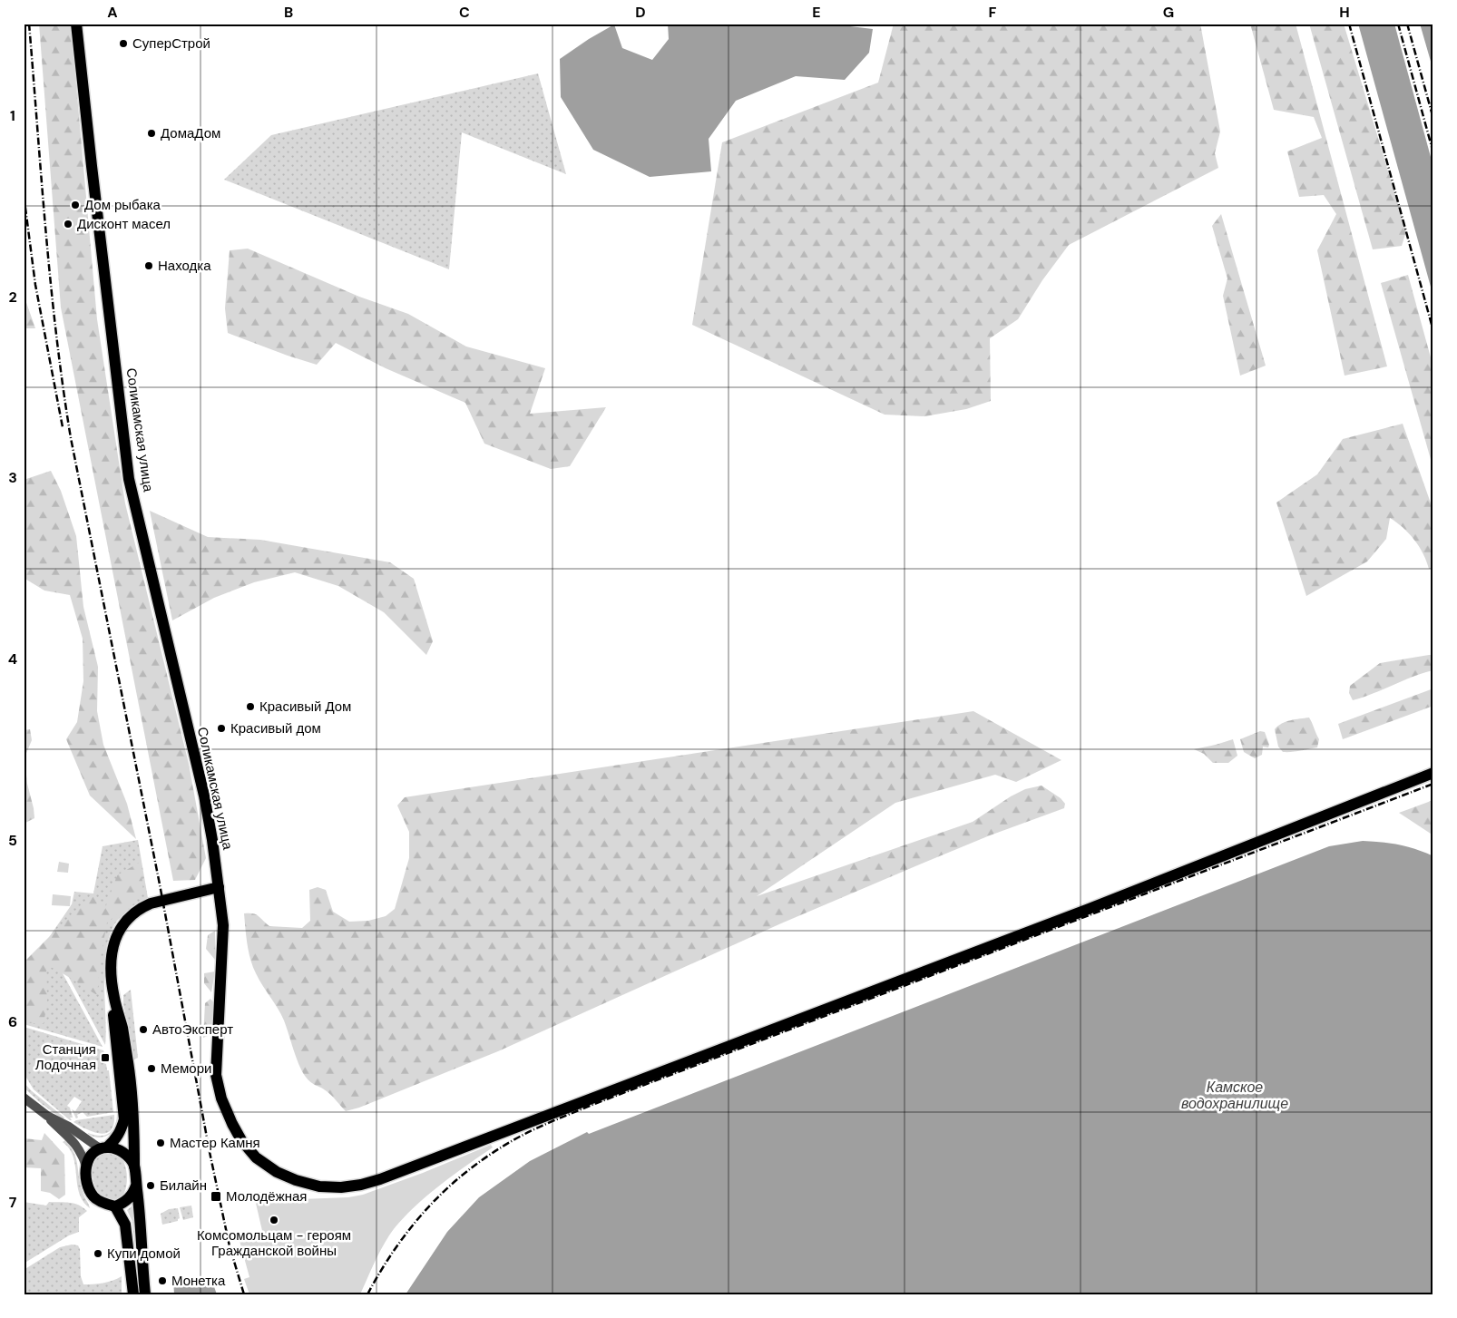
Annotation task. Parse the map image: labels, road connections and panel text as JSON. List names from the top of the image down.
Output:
{
  "streets": {
    "main road": ["Соликамская улица"]
  },
  "water": ["Камское водохранилище"],
  "places": {
    "other": [
      "СуперСтрой",
      "ДомаДом",
      "Дом рыбака",
      "Дисконт масел",
      "Находка",
      "Красивый Дом",
      "Красивый дом",
      "АвтоЭксперт",
      "Мемори",
      "Мастер Камня",
      "Билайн",
      "Комсомольцам - героям Гражданской войны",
      "Купи домой",
      "Монетка"
    ],
    "transit": ["Станция Лодочная", "Молодёжная"]
  },
  "grid": {
    "columns": [
      "A",
      "B",
      "C",
      "D",
      "E",
      "F",
      "G",
      "H"
    ],
    "rows": [
      "1",
      "2",
      "3",
      "4",
      "5",
      "6",
      "7"
    ]
  }
}
